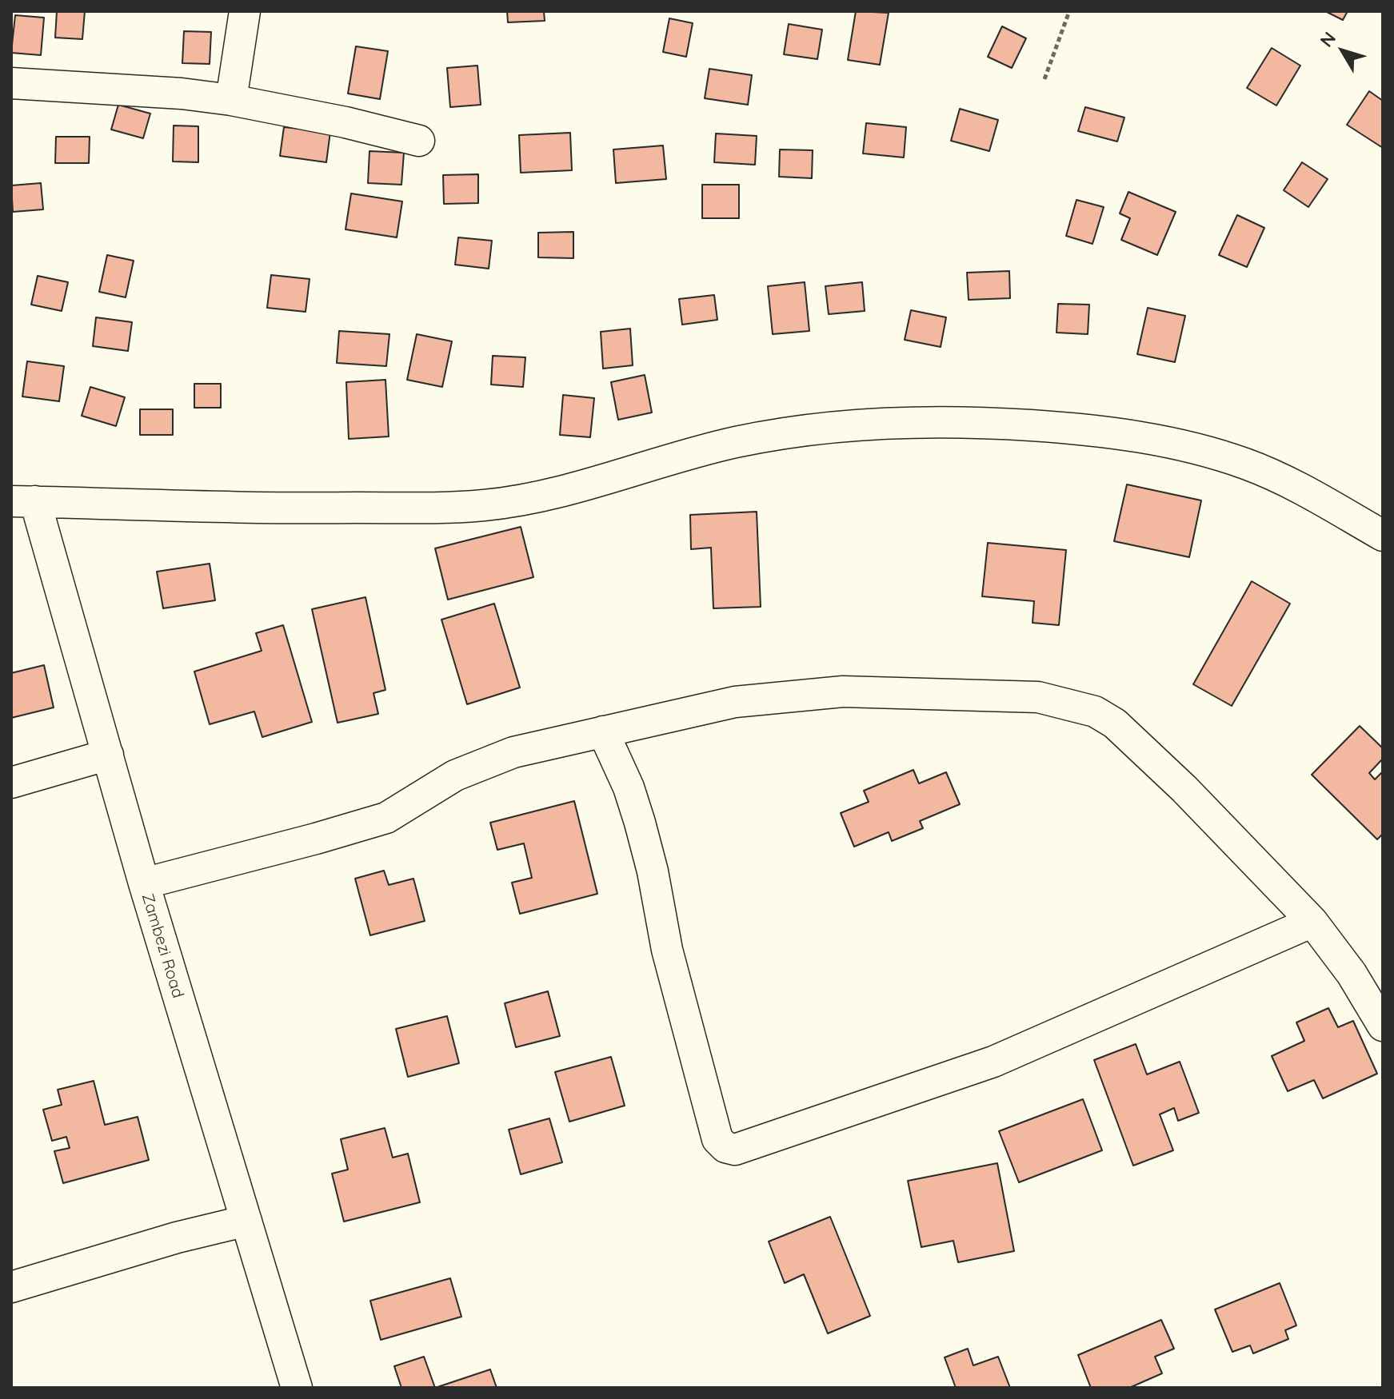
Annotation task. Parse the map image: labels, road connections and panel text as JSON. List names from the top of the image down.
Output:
{
  "streets": {
    "street": ["Zambezi Road"]
  },
  "north": "top left"
}
